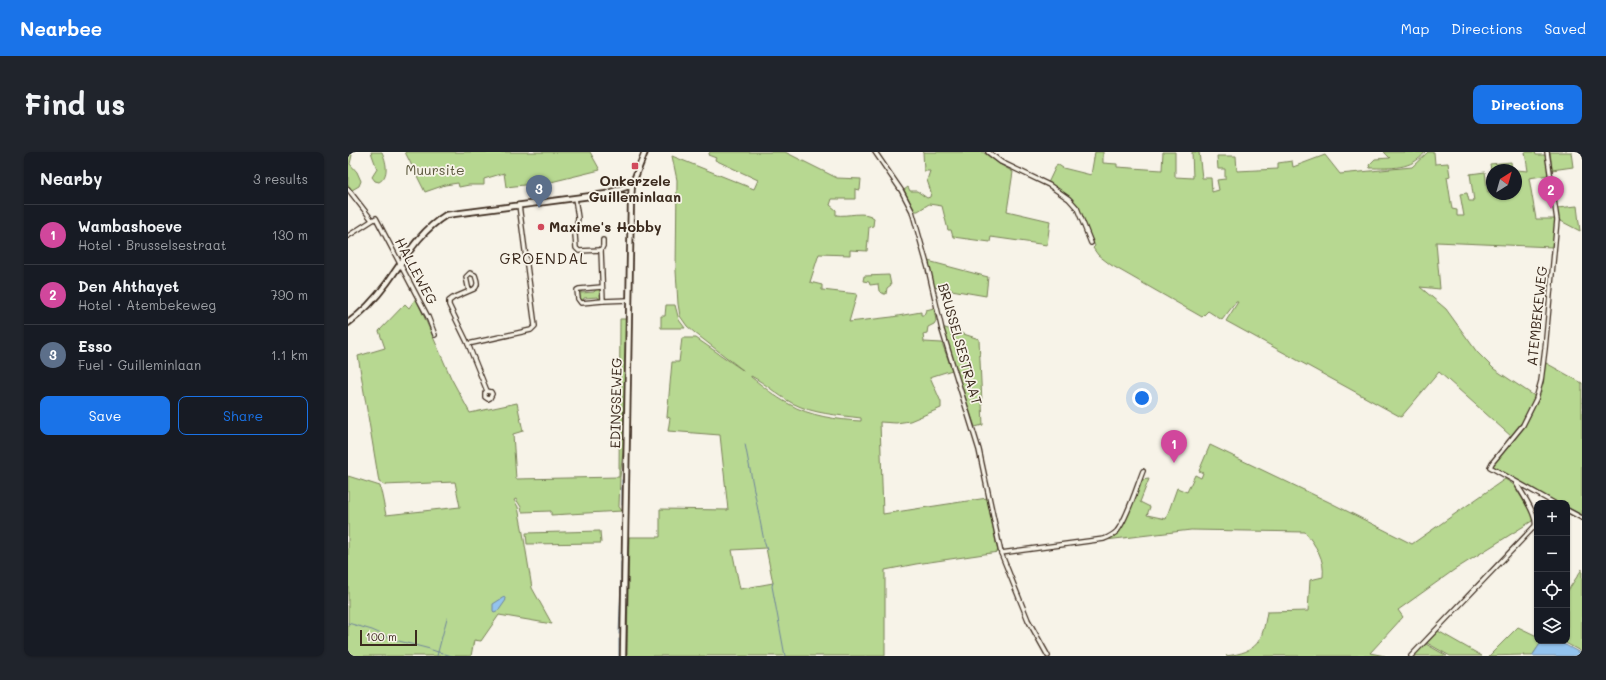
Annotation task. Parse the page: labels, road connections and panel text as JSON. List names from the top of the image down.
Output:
{
  "streets": {
    "main road": ["EDINGSEWEG"],
    "street": ["HALLEWEG", "ATEMBEKEWEG", "BRUSSELSESTRAAT"]
  },
  "districts": ["GROENDAL"],
  "parks": ["Muursite"],
  "places": {
    "transit": ["Onkerzele Guilleminlaan"],
    "other": ["Maxime's Hobby"]
  },
  "scale_bar": "100 m",
  "north": "top right",
  "page": {
    "header": "Nearbee",
    "nav": ["Map", "Directions", "Saved"],
    "buttons": [
      "Directions",
      ["Save", "Share"]
    ],
    "title": "Find us",
    "heading": ["Nearby", "3 results"],
    "pins": ["3", "2", "1"],
    "list": [
      {
        "mark": "1",
        "name": "Wambashoeve",
        "note": "Hotel · Brusselsestraat",
        "value": "130 m"
      },
      {
        "mark": "2",
        "name": "Den Ahthayet",
        "note": "Hotel · Atembekeweg",
        "value": "790 m"
      },
      {
        "mark": "3",
        "name": "Esso",
        "note": "Fuel · Guilleminlaan",
        "value": "1.1 km"
      }
    ],
    "map_buttons": ["+", "−"],
    "scale": "100 m"
  }
}
